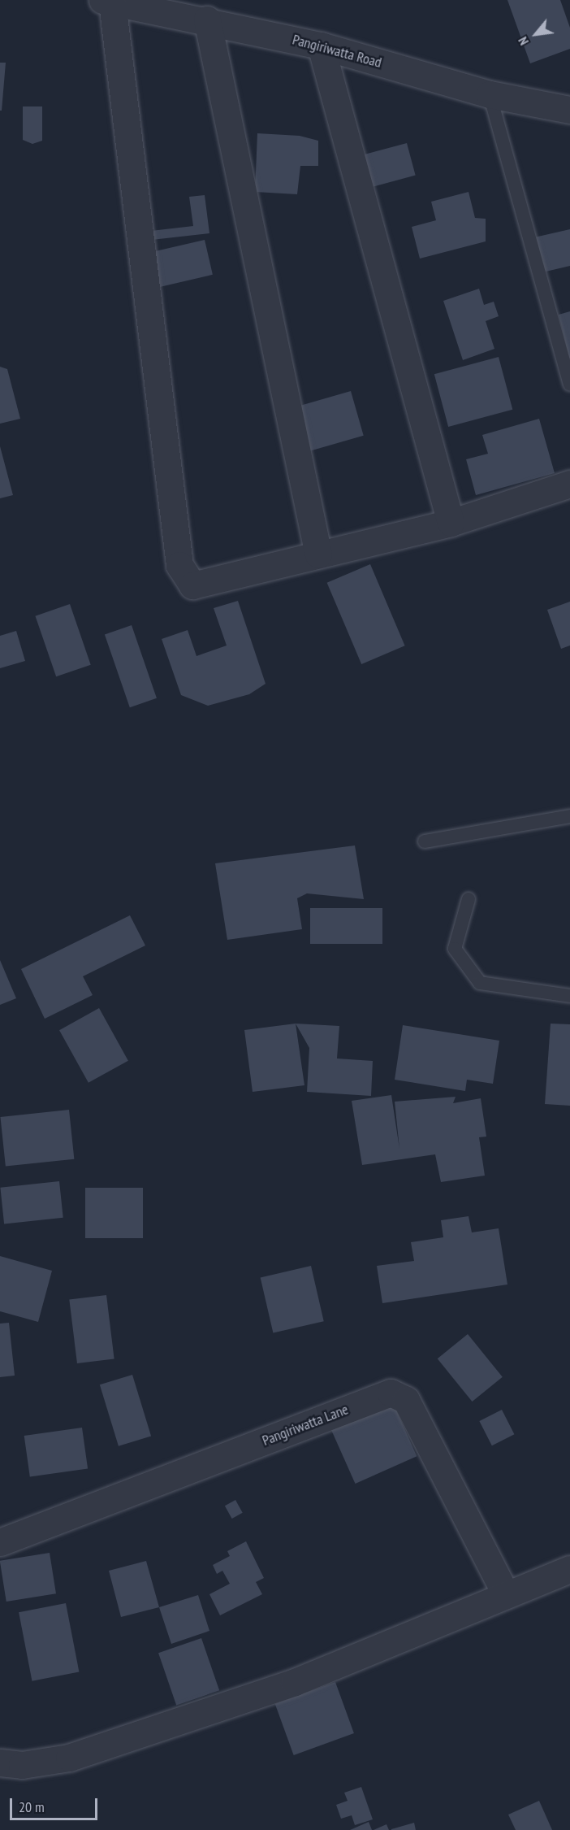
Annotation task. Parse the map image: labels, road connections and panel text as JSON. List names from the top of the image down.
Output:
{
  "streets": {
    "street": ["Pangiriwatta Road", "Pangiriwatta Lane"]
  },
  "scale_bar": "20 m",
  "north": "bottom left"
}
